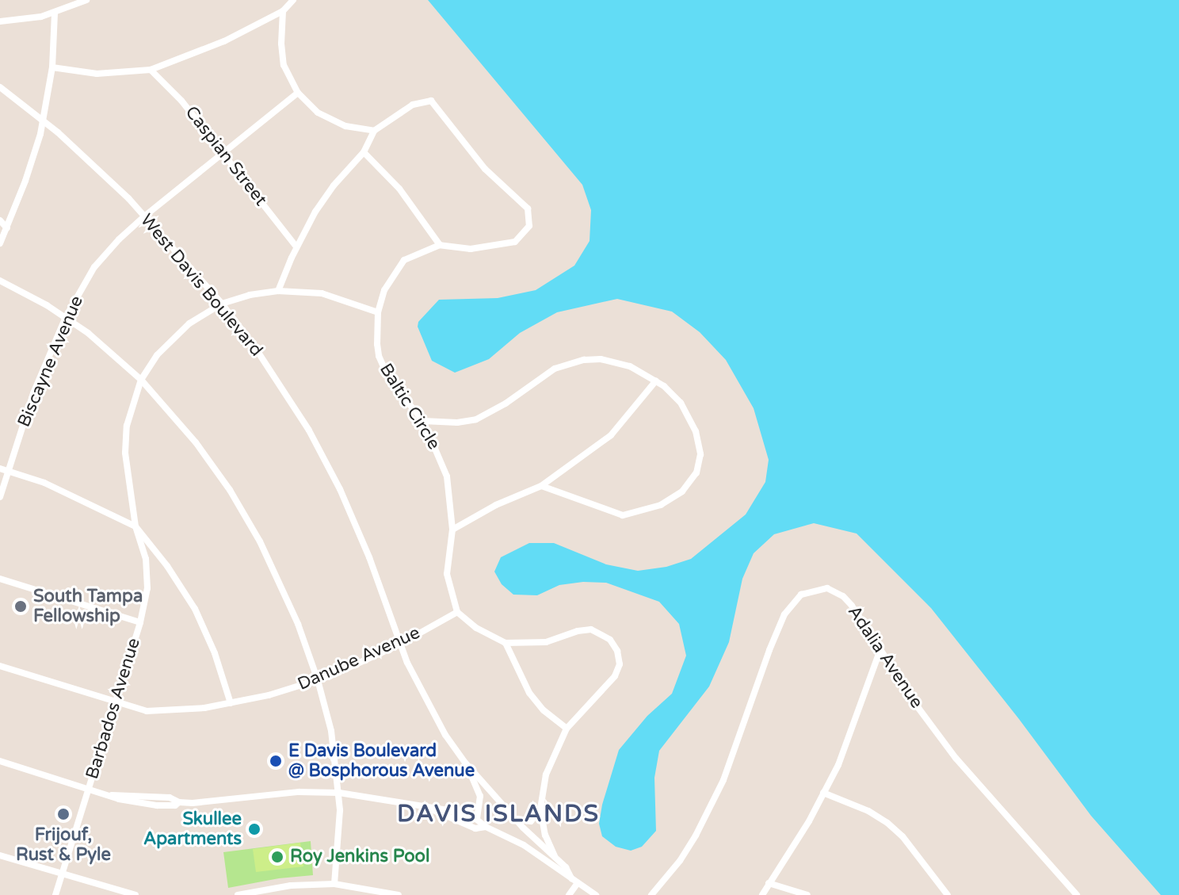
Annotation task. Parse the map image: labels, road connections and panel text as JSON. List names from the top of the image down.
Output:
{
  "streets": {
    "street": [
      "Caspian Street",
      "West Davis Boulevard",
      "Biscayne Avenue",
      "Baltic Circle",
      "Adalia Avenue",
      "Danube Avenue",
      "Barbados Avenue"
    ]
  },
  "crossings": [
    ["Caspian Street", "Biscayne Avenue"],
    ["West Davis Boulevard", "Biscayne Avenue"],
    ["West Davis Boulevard", "Danube Avenue"],
    ["West Davis Boulevard", "Barbados Avenue"],
    ["Baltic Circle", "Danube Avenue"],
    ["Baltic Circle", "Barbados Avenue"],
    ["Danube Avenue", "Barbados Avenue"]
  ],
  "districts": ["DAVIS ISLANDS"],
  "places": [
    "South Tampa Fellowship",
    "E Davis Boulevard @ Bosphorous Avenue",
    "Frijouf, Rust & Pyle",
    "Skullee Apartments",
    "Roy Jenkins Pool"
  ]
}
